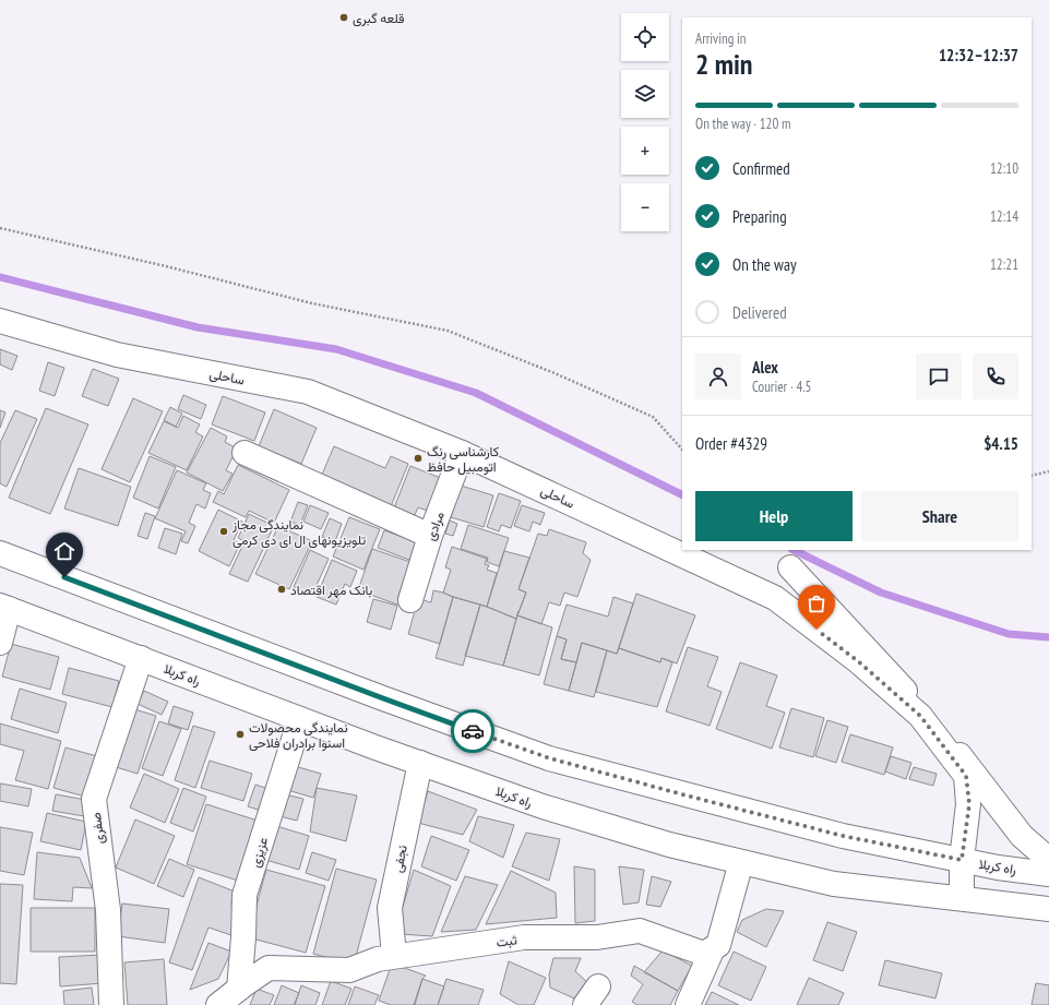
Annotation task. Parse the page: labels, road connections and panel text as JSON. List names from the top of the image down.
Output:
{
  "streets": {
    "street": [
      "ساحلی",
      "مرادی",
      "راه کربلا",
      "صفری",
      "عزیزی",
      "نجفی",
      "ثبت"
    ]
  },
  "crossings": [
    ["ساحلی", "مرادی"],
    ["ساحلی", "راه کربلا"],
    ["راه کربلا", "صفری"],
    ["راه کربلا", "عزیزی"],
    ["راه کربلا", "نجفی"],
    ["عزیزی", "ثبت"],
    ["نجفی", "ثبت"]
  ],
  "places": [
    "قلعه گبری",
    "کارشناسی رنگ اتومبیل حافظ",
    "نمایندگی مجاز تلویزیونهای ال ای دی کرمی",
    "بانک مهر اقتصاد",
    "نمایندگی محصولات اسنوا برادران فلاحی"
  ],
  "page": {
    "map_buttons": ["+", "−"],
    "heading": ["2 min", "Arriving in", "12:32–12:37"],
    "panel": [
      "Alex",
      "Courier · 4.5",
      "Order #4329",
      "$4.15"
    ],
    "bar": "On the way · 120 m",
    "list": [
      ["Confirmed", "12:10"],
      ["Preparing", "12:14"],
      ["On the way", "12:21"],
      "Delivered"
    ],
    "buttons": ["Help", "Share"]
  }
}
